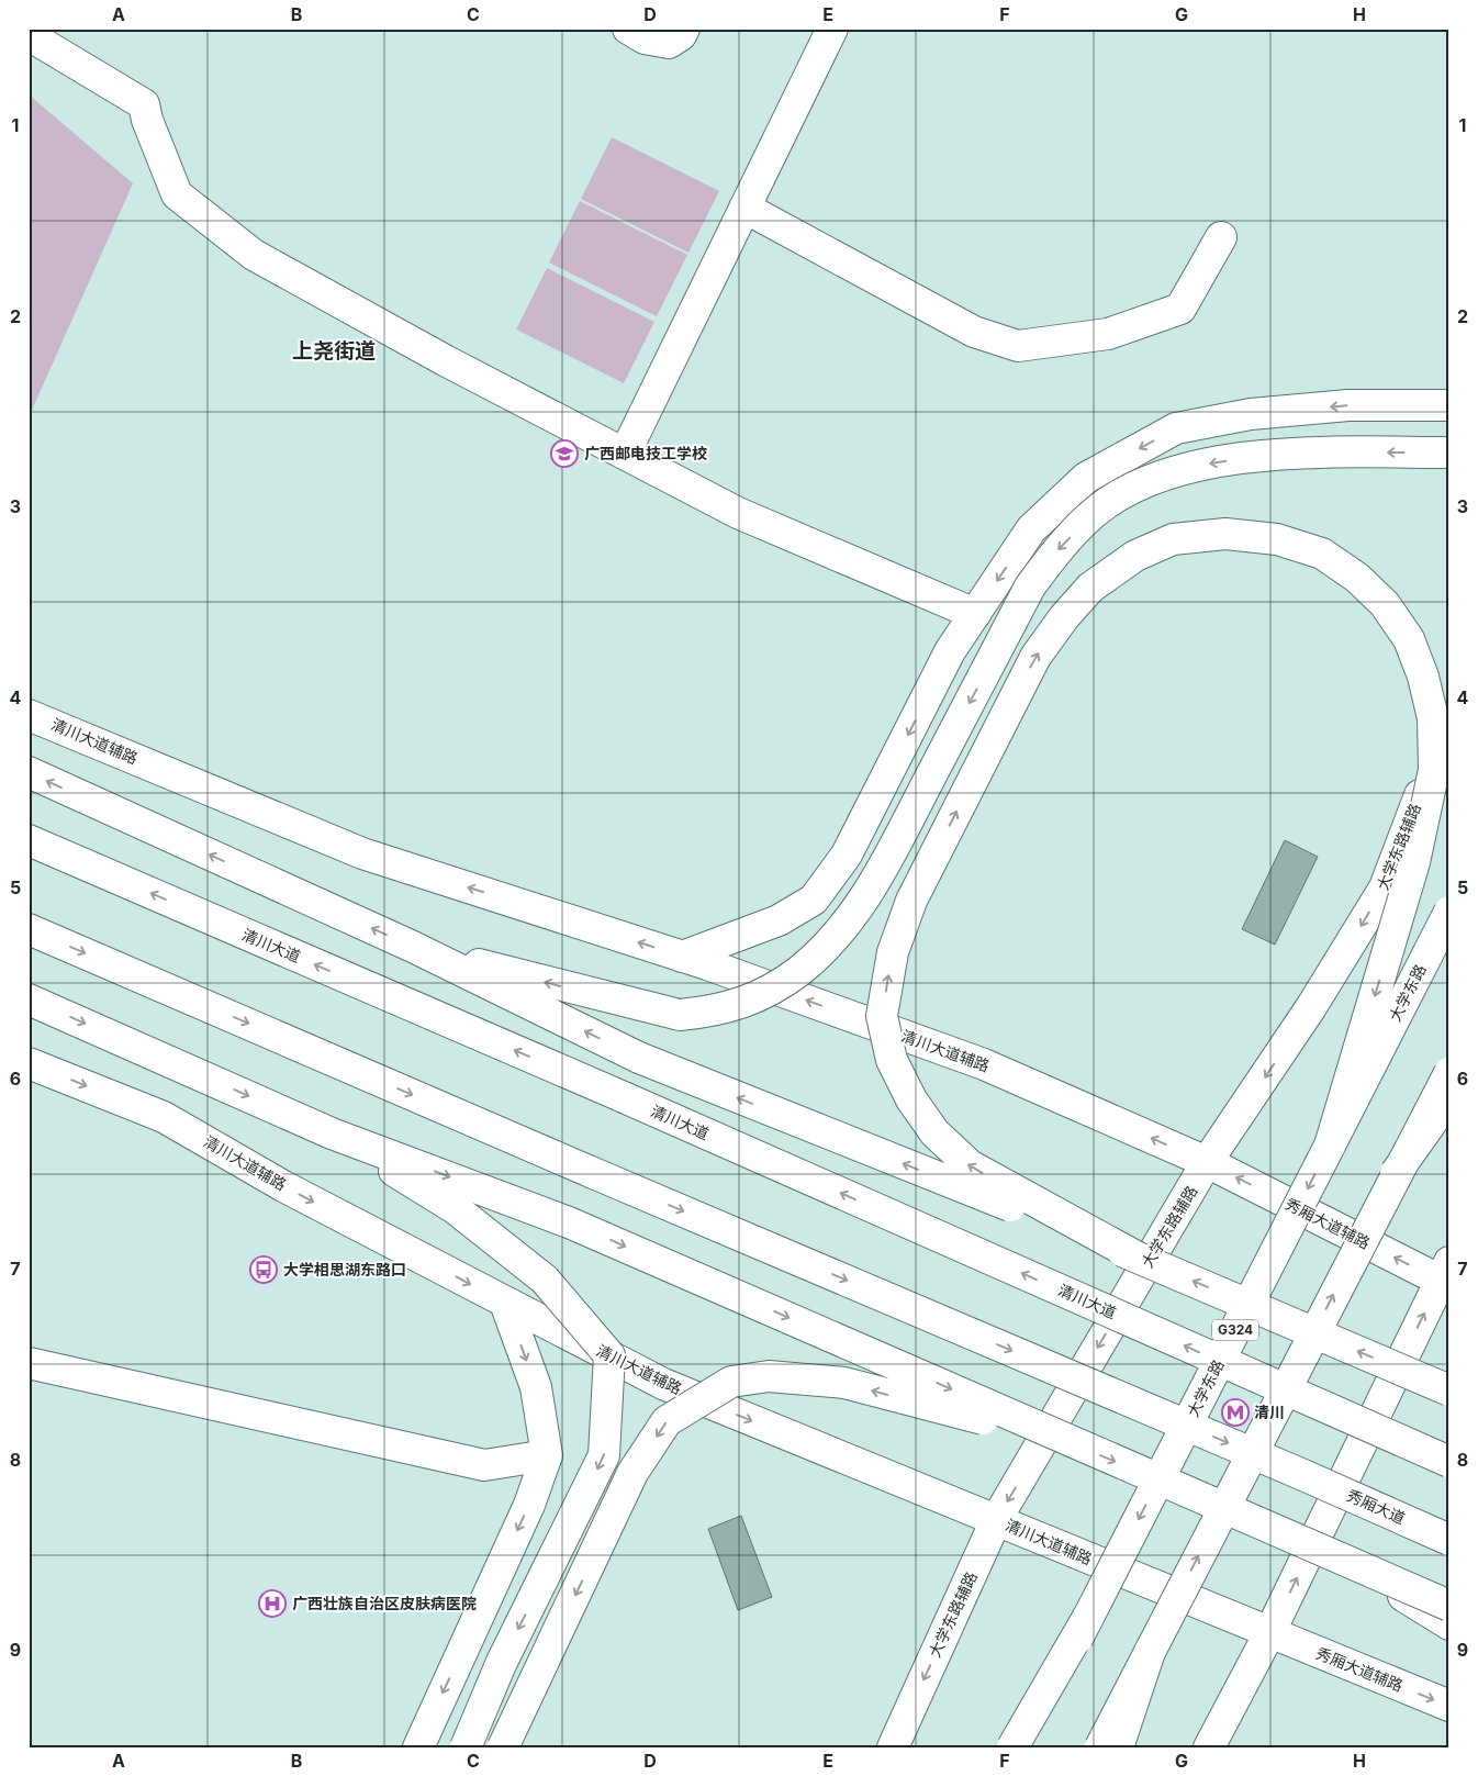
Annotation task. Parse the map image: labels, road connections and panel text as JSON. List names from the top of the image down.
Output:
{
  "streets": {
    "main road": [
      "清川大道辅路",
      "大学东路辅路",
      "清川大道",
      "大学东路",
      "秀厢大道辅路",
      "G324",
      "秀厢大道"
    ]
  },
  "crossings": [
    ["清川大道辅路", "大学东路辅路"],
    ["清川大道辅路", "秀厢大道辅路"],
    ["大学东路辅路", "秀厢大道辅路"]
  ],
  "districts": ["上尧街道"],
  "places": {
    "school or university": ["广西邮电技工学校"],
    "bus stop": ["大学相思湖东路口"],
    "metro station": ["清川"],
    "hospital": ["广西壮族自治区皮肤病医院"]
  },
  "grid": {
    "columns": [
      "A",
      "B",
      "C",
      "D",
      "E",
      "F",
      "G",
      "H"
    ],
    "rows": [
      "1",
      "2",
      "3",
      "4",
      "5",
      "6",
      "7",
      "8",
      "9"
    ]
  }
}
